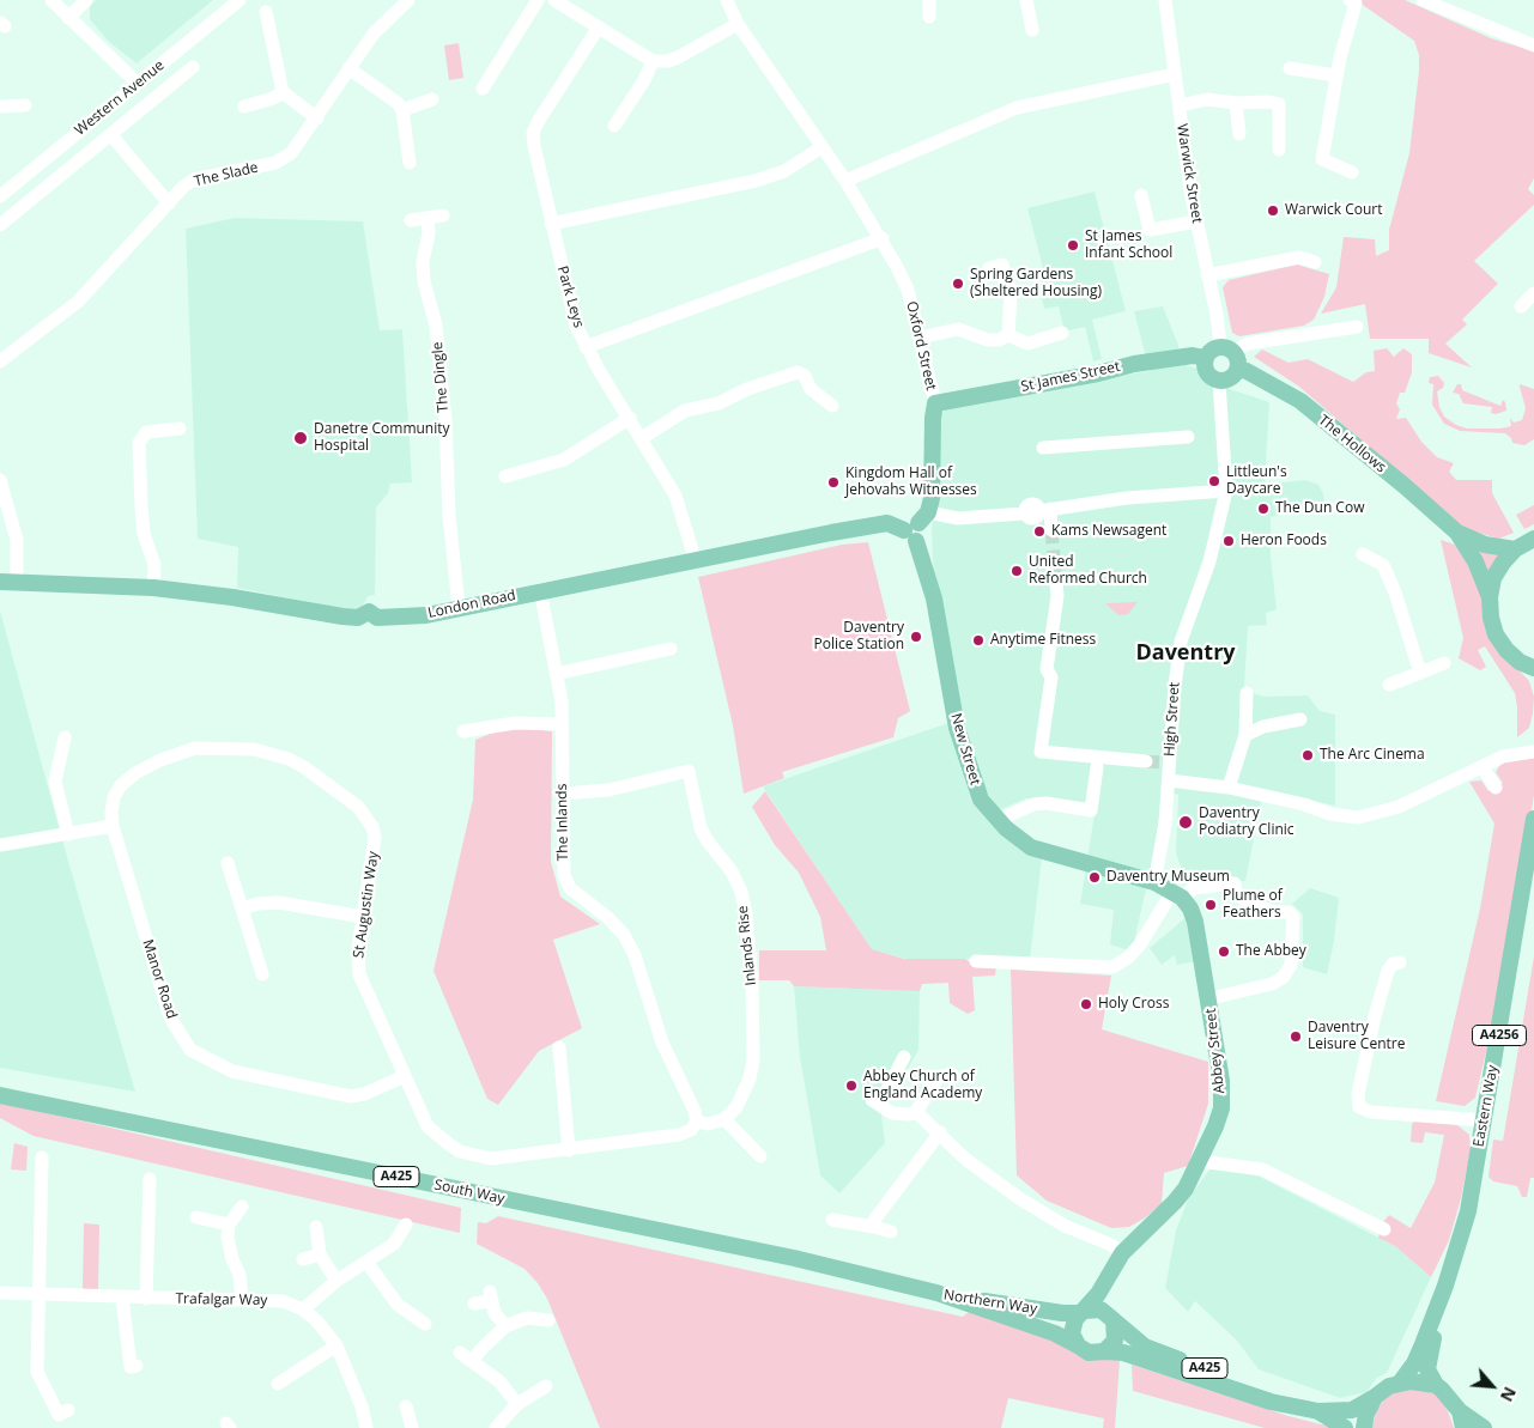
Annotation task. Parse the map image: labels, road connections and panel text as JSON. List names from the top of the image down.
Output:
{
  "streets": {
    "main road": [
      "Oxford Street",
      "St James Street",
      "The Hollows",
      "London Road",
      "New Street",
      "A4256",
      "Abbey Street",
      "Eastern Way",
      "A425",
      "South Way",
      "Northern Way"
    ],
    "street": [
      "Western Avenue",
      "Warwick Street",
      "The Slade",
      "Park Leys",
      "The Dingle",
      "High Street",
      "The Inlands",
      "St Augustin Way",
      "Inlands Rise",
      "Manor Road",
      "Trafalgar Way"
    ]
  },
  "crossings": [
    ["Warwick Street", "St James Street"],
    ["Warwick Street", "The Hollows"],
    ["Warwick Street", "High Street"],
    ["Park Leys", "London Road"],
    ["Oxford Street", "St James Street"],
    ["Oxford Street", "London Road"],
    ["Oxford Street", "New Street"],
    ["The Dingle", "London Road"],
    ["St James Street", "The Hollows"],
    ["St James Street", "High Street"],
    ["The Hollows", "High Street"],
    ["London Road", "New Street"],
    ["London Road", "The Inlands"],
    ["High Street", "New Street"],
    ["The Inlands", "St Augustin Way"],
    ["The Inlands", "Inlands Rise"],
    ["St Augustin Way", "Manor Road"],
    ["Abbey Street", "A425"],
    ["Abbey Street", "Northern Way"],
    ["Eastern Way", "A425"],
    ["A425", "Northern Way"],
    ["South Way", "Northern Way"]
  ],
  "districts": ["Daventry"],
  "places": [
    "Warwick Court",
    "St James Infant School",
    "Spring Gardens (Sheltered Housing)",
    "Danetre Community Hospital",
    "Littleun's Daycare",
    "Kingdom Hall of Jehovahs Witnesses",
    "The Dun Cow",
    "Kams Newsagent",
    "Heron Foods",
    "United Reformed Church",
    "Daventry Police Station",
    "Anytime Fitness",
    "The Arc Cinema",
    "Daventry Podiatry Clinic",
    "Daventry Museum",
    "Plume of Feathers",
    "The Abbey",
    "Holy Cross",
    "Daventry Leisure Centre",
    "Abbey Church of England Academy"
  ],
  "north": "bottom right"
}
